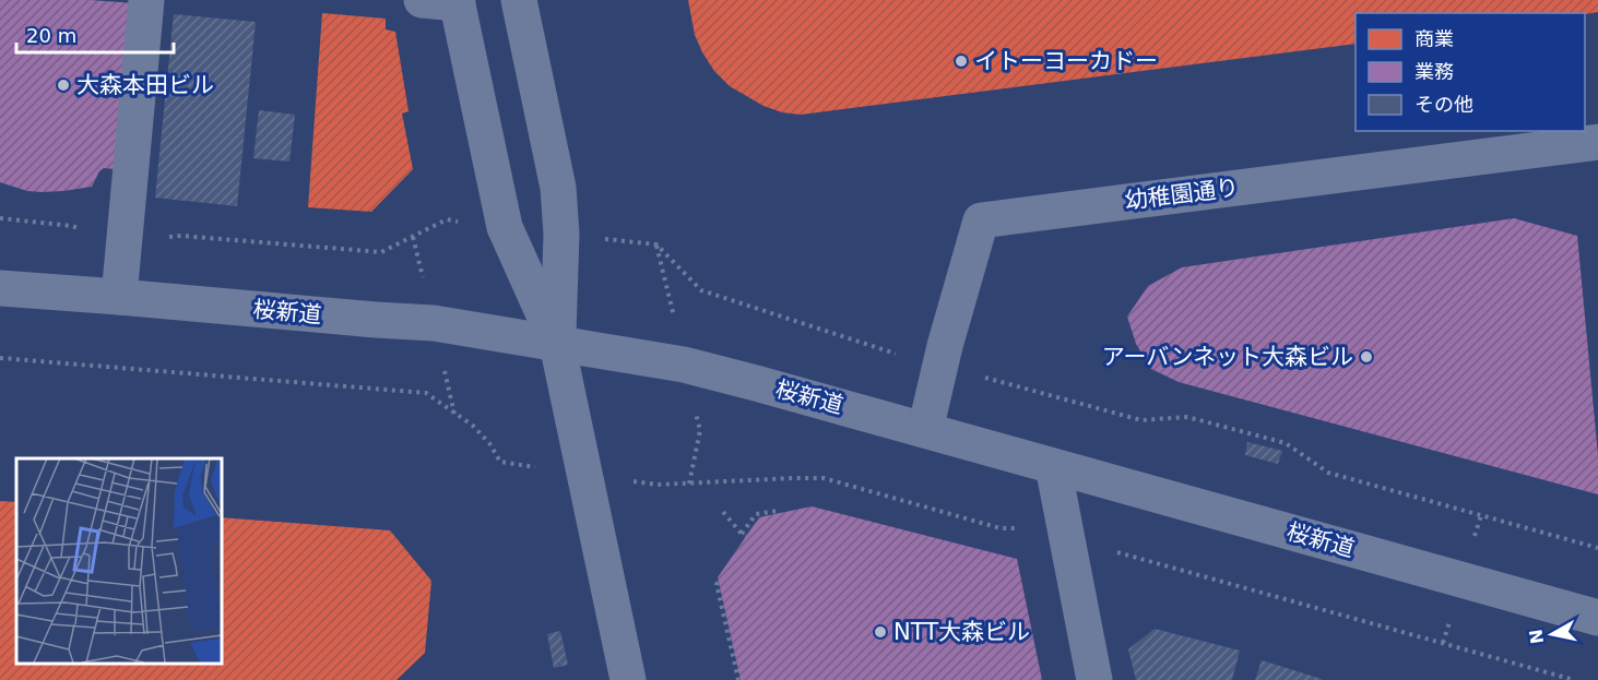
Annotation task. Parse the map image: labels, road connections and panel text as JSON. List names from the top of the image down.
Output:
{
  "streets": {
    "street": ["幼稚園通り", "桜新道"]
  },
  "crossings": [
    ["幼稚園通り", "桜新道"]
  ],
  "places": [
    "イトーヨーカドー",
    "大森本田ビル",
    "アーバンネット大森ビル",
    "NTT大森ビル"
  ],
  "legend": ["商業", "業務", "その他"],
  "scale_bar": "20 m",
  "north": "left"
}
